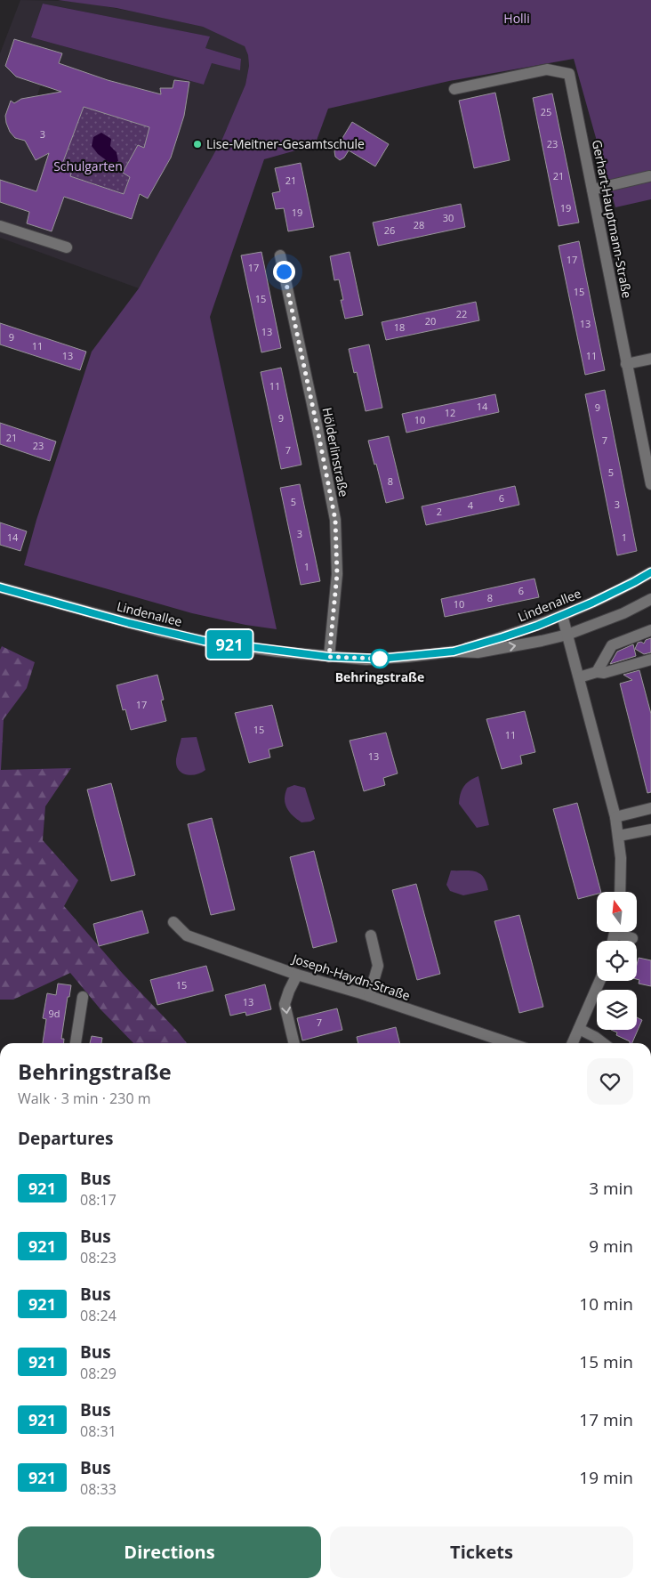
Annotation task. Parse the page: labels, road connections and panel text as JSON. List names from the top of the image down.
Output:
{
  "streets": {
    "street": [
      "Gerhart-Hauptmann-Straße",
      "Hölderlinstraße",
      "Lindenallee",
      "Joseph-Haydn-Straße"
    ]
  },
  "crossings": [
    ["Hölderlinstraße", "Lindenallee"]
  ],
  "parks": ["Holli", "Schulgarten"],
  "places": ["Lise-Meitner-Gesamtschule", "Behringstraße"],
  "lines": ["bus line 921"],
  "house_numbers": [
    "25",
    "3",
    "23",
    "21",
    "21",
    "19",
    "19",
    "30",
    "28",
    "26",
    "17",
    "17",
    "15",
    "15",
    "22",
    "20",
    "13",
    "18",
    "13",
    "9",
    "11",
    "13",
    "11",
    "11",
    "14",
    "9",
    "12",
    "9",
    "10",
    "21",
    "7",
    "23",
    "7",
    "5",
    "8",
    "6",
    "5",
    "3",
    "4",
    "2",
    "3",
    "14",
    "1",
    "1",
    "6",
    "8",
    "10",
    "17",
    "15",
    "11",
    "13",
    "15",
    "13",
    "9d",
    "7"
  ],
  "north": "top",
  "page": {
    "on_map": "921",
    "heading": [
      ["Behringstraße", "Walk · 3 min · 230 m"],
      "Departures"
    ],
    "list": [
      {
        "mark": "921",
        "name": "Bus",
        "note": "08:17",
        "value": "3 min"
      },
      {
        "mark": "921",
        "name": "Bus",
        "note": "08:23",
        "value": "9 min"
      },
      {
        "mark": "921",
        "name": "Bus",
        "note": "08:24",
        "value": "10 min"
      },
      {
        "mark": "921",
        "name": "Bus",
        "note": "08:29",
        "value": "15 min"
      },
      {
        "mark": "921",
        "name": "Bus",
        "note": "08:31",
        "value": "17 min"
      },
      {
        "mark": "921",
        "name": "Bus",
        "note": "08:33",
        "value": "19 min"
      }
    ],
    "buttons": ["Directions", "Tickets"]
  }
}
